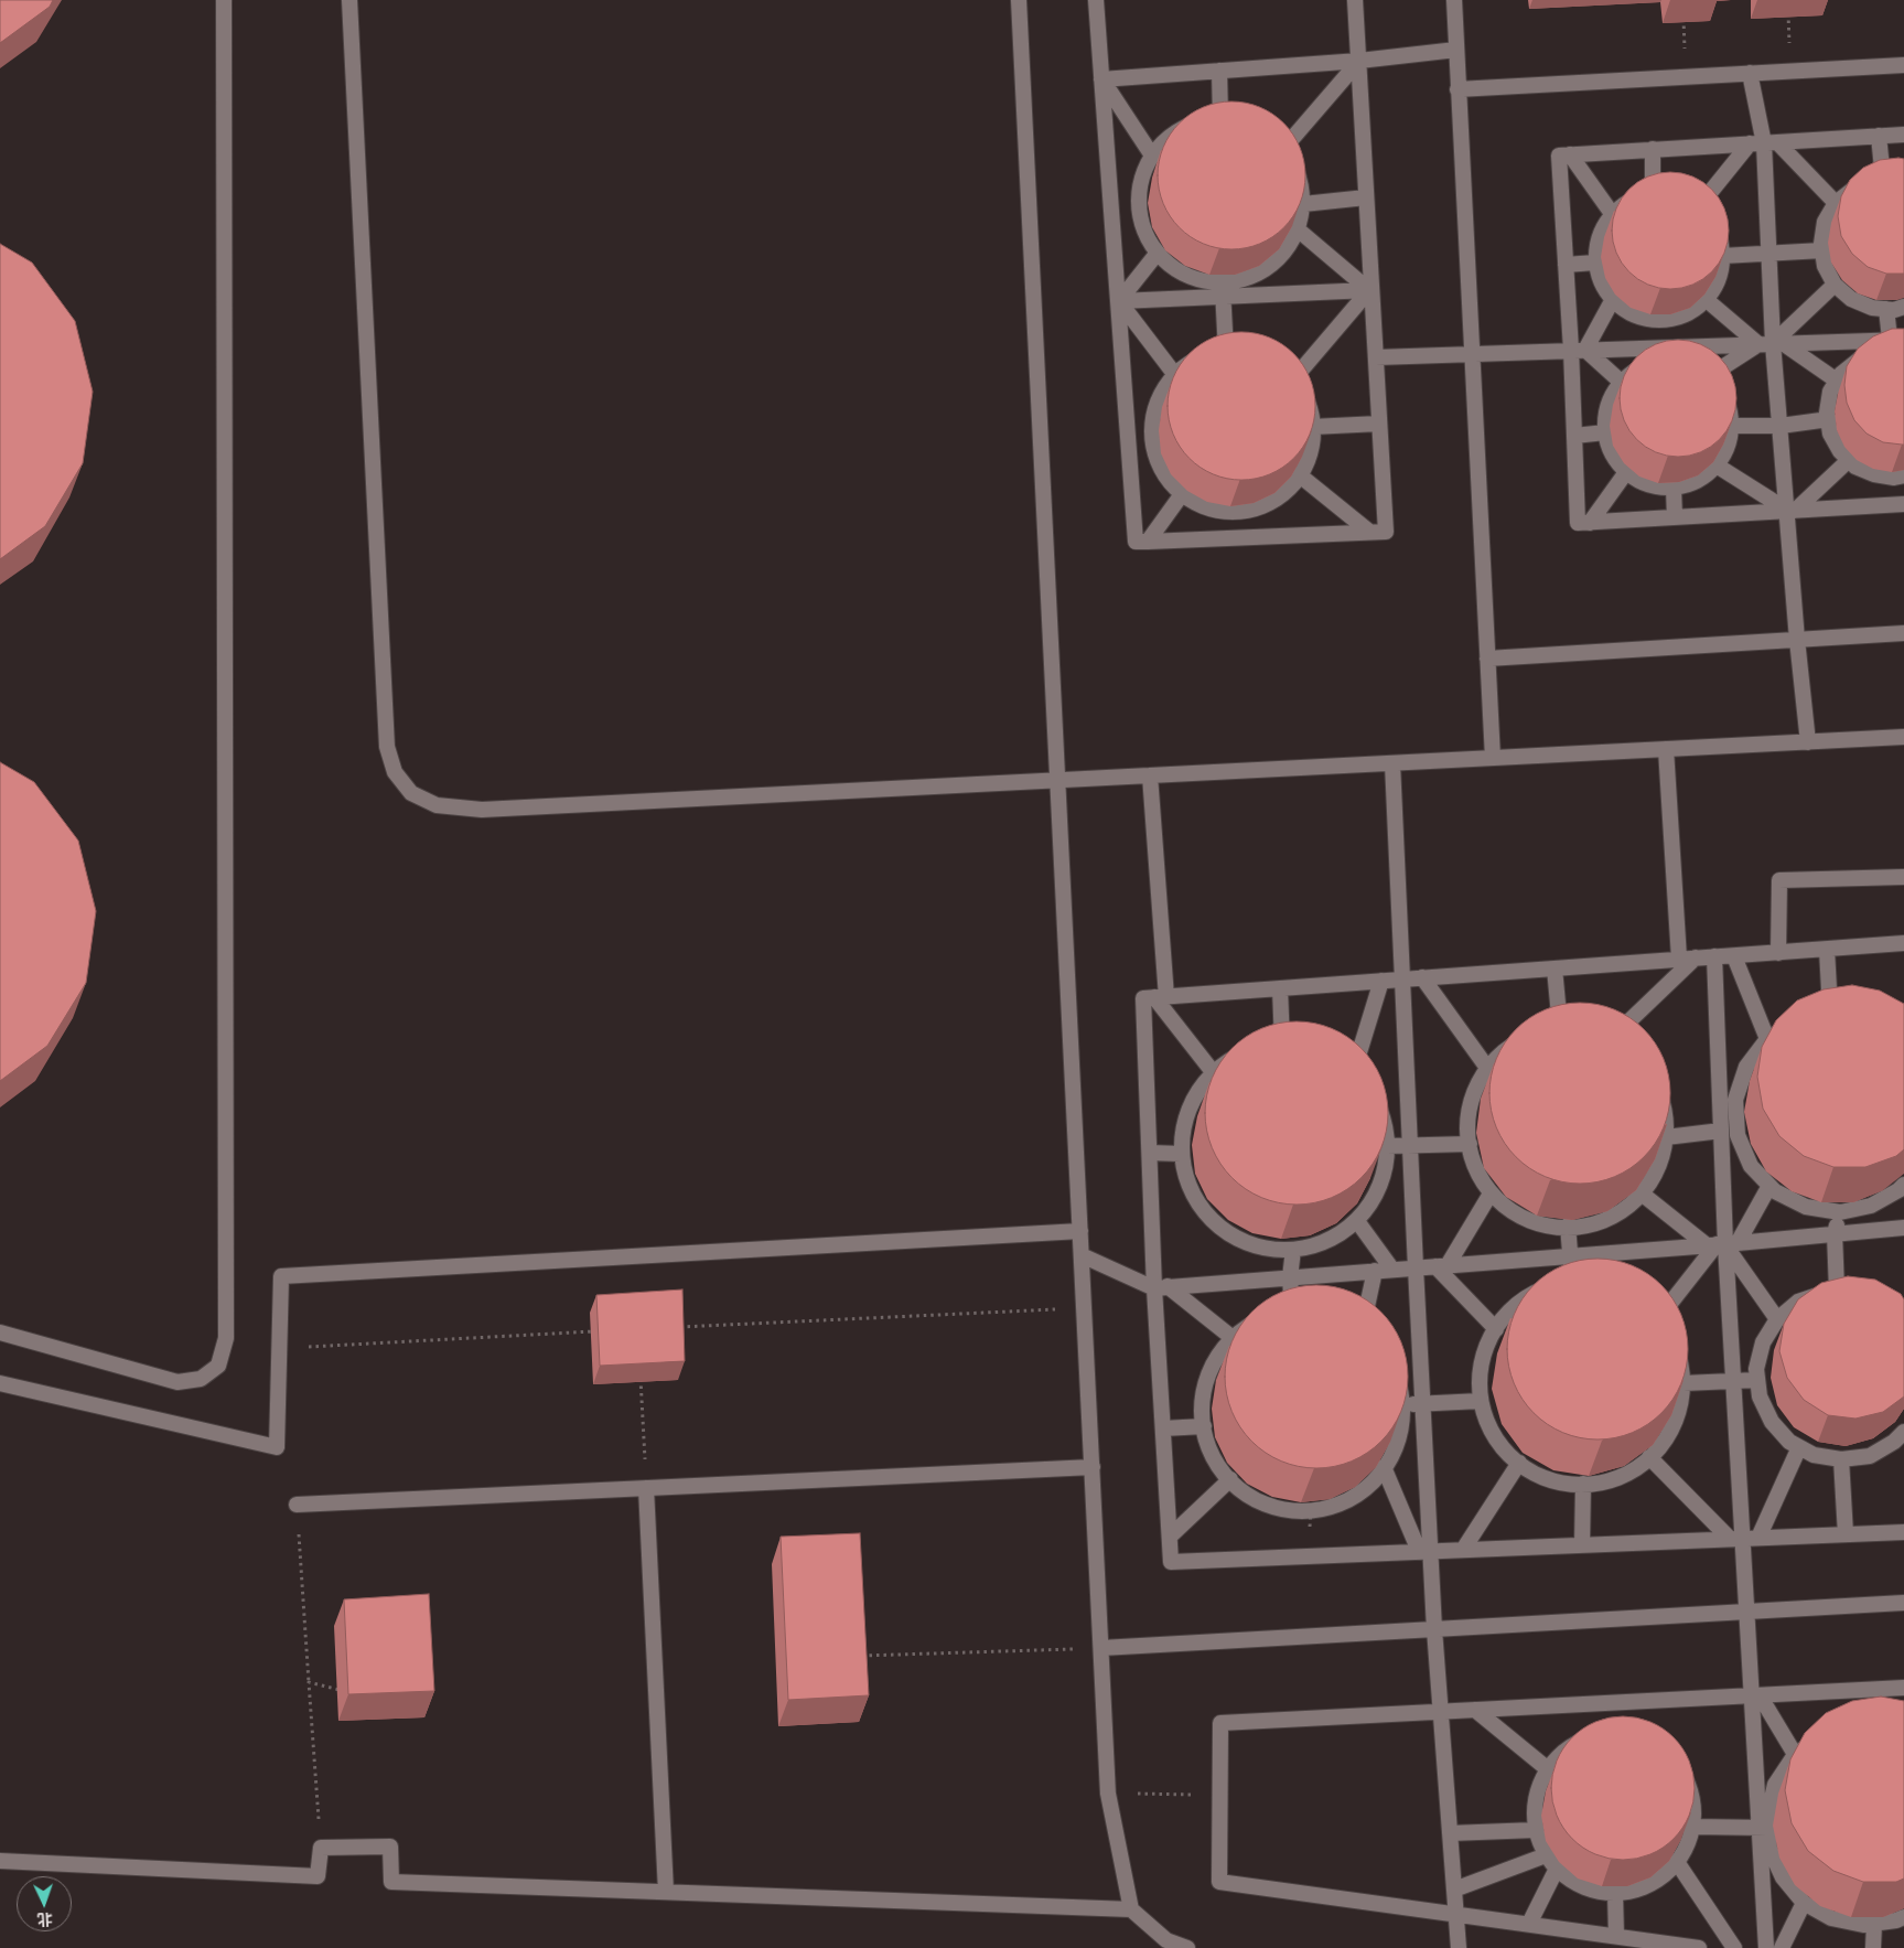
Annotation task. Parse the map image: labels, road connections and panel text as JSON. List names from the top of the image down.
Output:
{
  "north": "bottom"
}
